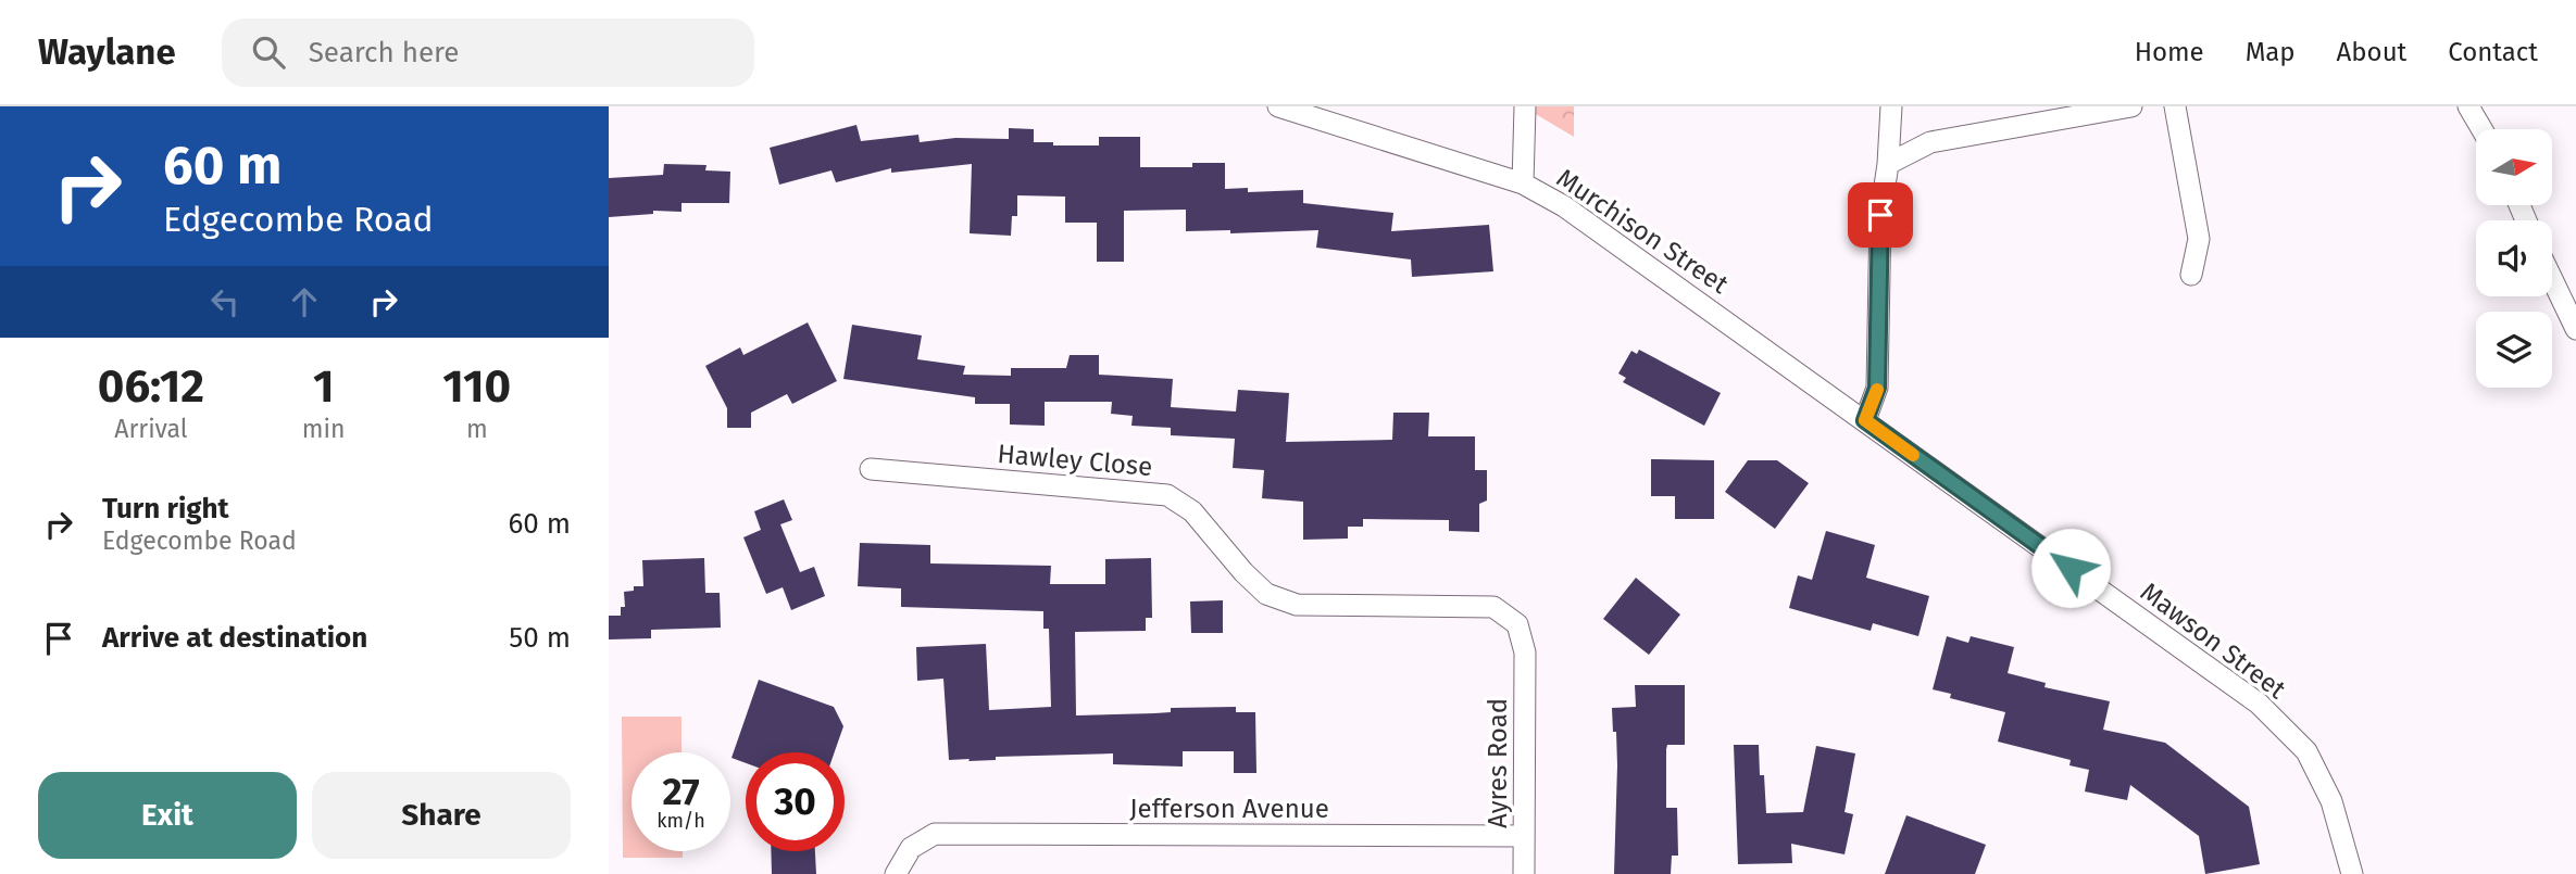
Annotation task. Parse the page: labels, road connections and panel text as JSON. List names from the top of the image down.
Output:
{
  "streets": {
    "street": [
      "Murchison Street",
      "Hawley Close",
      "Mawson Street",
      "Ayres Road",
      "Jefferson Avenue"
    ]
  },
  "crossings": [
    ["Murchison Street", "Mawson Street"],
    ["Hawley Close", "Ayres Road"],
    ["Ayres Road", "Jefferson Avenue"]
  ],
  "north": "right",
  "page": {
    "header": "Waylane",
    "search": "Search here",
    "nav": [
      "Home",
      "Map",
      "About",
      "Contact"
    ],
    "turn": ["60 m", "Edgecombe Road"],
    "eta": [
      "06:12",
      "Arrival",
      "1",
      "min",
      "110",
      "m"
    ],
    "list": [
      {
        "name": "Turn right",
        "note": "Edgecombe Road",
        "value": "60 m"
      },
      {
        "name": "Arrive at destination",
        "value": "50 m"
      }
    ],
    "speed": "27 km/h",
    "limit": "30",
    "buttons": ["Exit", "Share"]
  }
}
